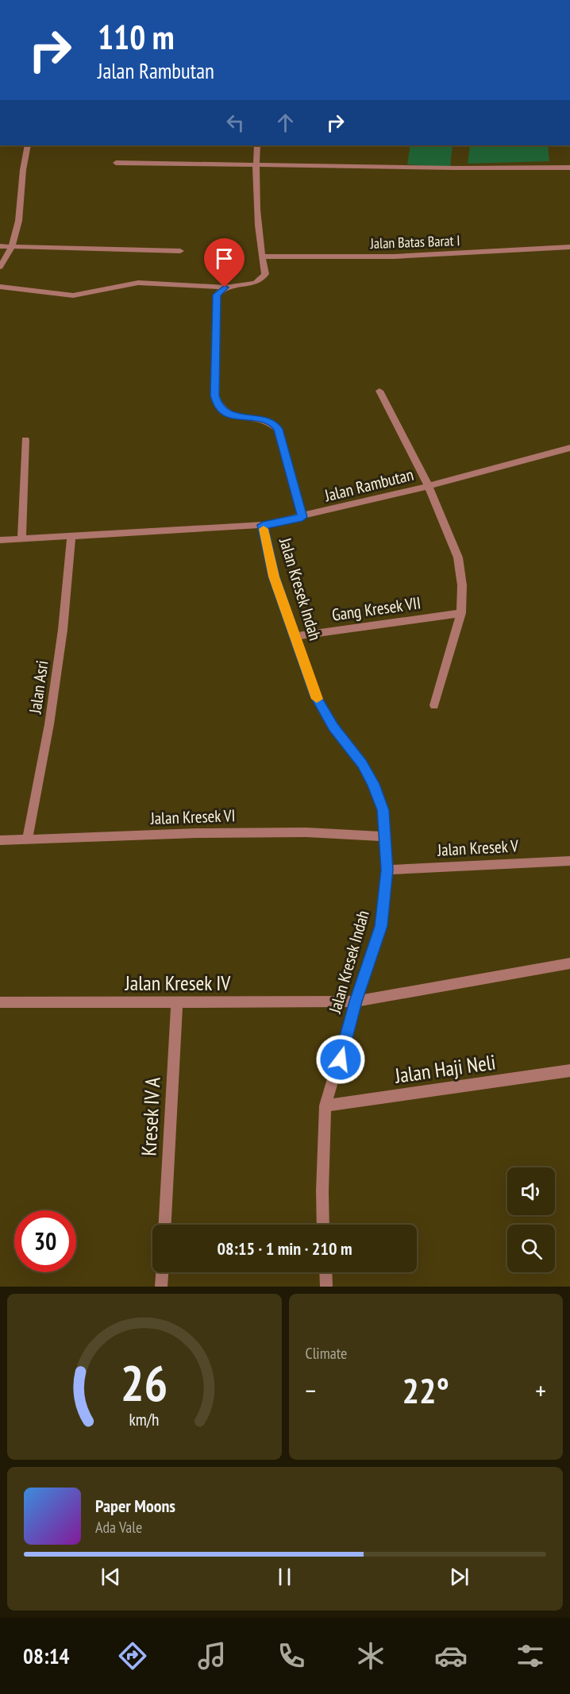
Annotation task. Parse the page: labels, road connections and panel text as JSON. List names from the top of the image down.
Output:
{
  "streets": {
    "street": [
      "Jalan Batas Barat I",
      "Jalan Rambutan",
      "Jalan Kresek Indah",
      "Gang Kresek VII",
      "Jalan Asri",
      "Jalan Kresek VI",
      "Jalan Kresek V",
      "Jalan Kresek IV",
      "Jalan Haji Neli",
      "Kresek IV A"
    ]
  },
  "crossings": [
    ["Jalan Rambutan", "Jalan Kresek Indah"],
    ["Jalan Rambutan", "Jalan Asri"],
    ["Jalan Kresek Indah", "Gang Kresek VII"],
    ["Jalan Kresek Indah", "Jalan Kresek VI"],
    ["Jalan Kresek Indah", "Jalan Kresek V"],
    ["Jalan Kresek Indah", "Jalan Kresek IV"],
    ["Jalan Kresek Indah", "Jalan Haji Neli"],
    ["Jalan Asri", "Jalan Kresek VI"],
    ["Jalan Kresek IV", "Kresek IV A"]
  ],
  "page": {
    "turn": ["110 m", "Jalan Rambutan"],
    "limit": "30",
    "trip": "08:15 · 1 min · 210 m",
    "tile": "Climate",
    "heat": ["−", "22°", "+"],
    "song": ["Paper Moons", "Ada Vale"],
    "tabs": "08:14",
    "gauge": ["26", "km/h"]
  }
}
